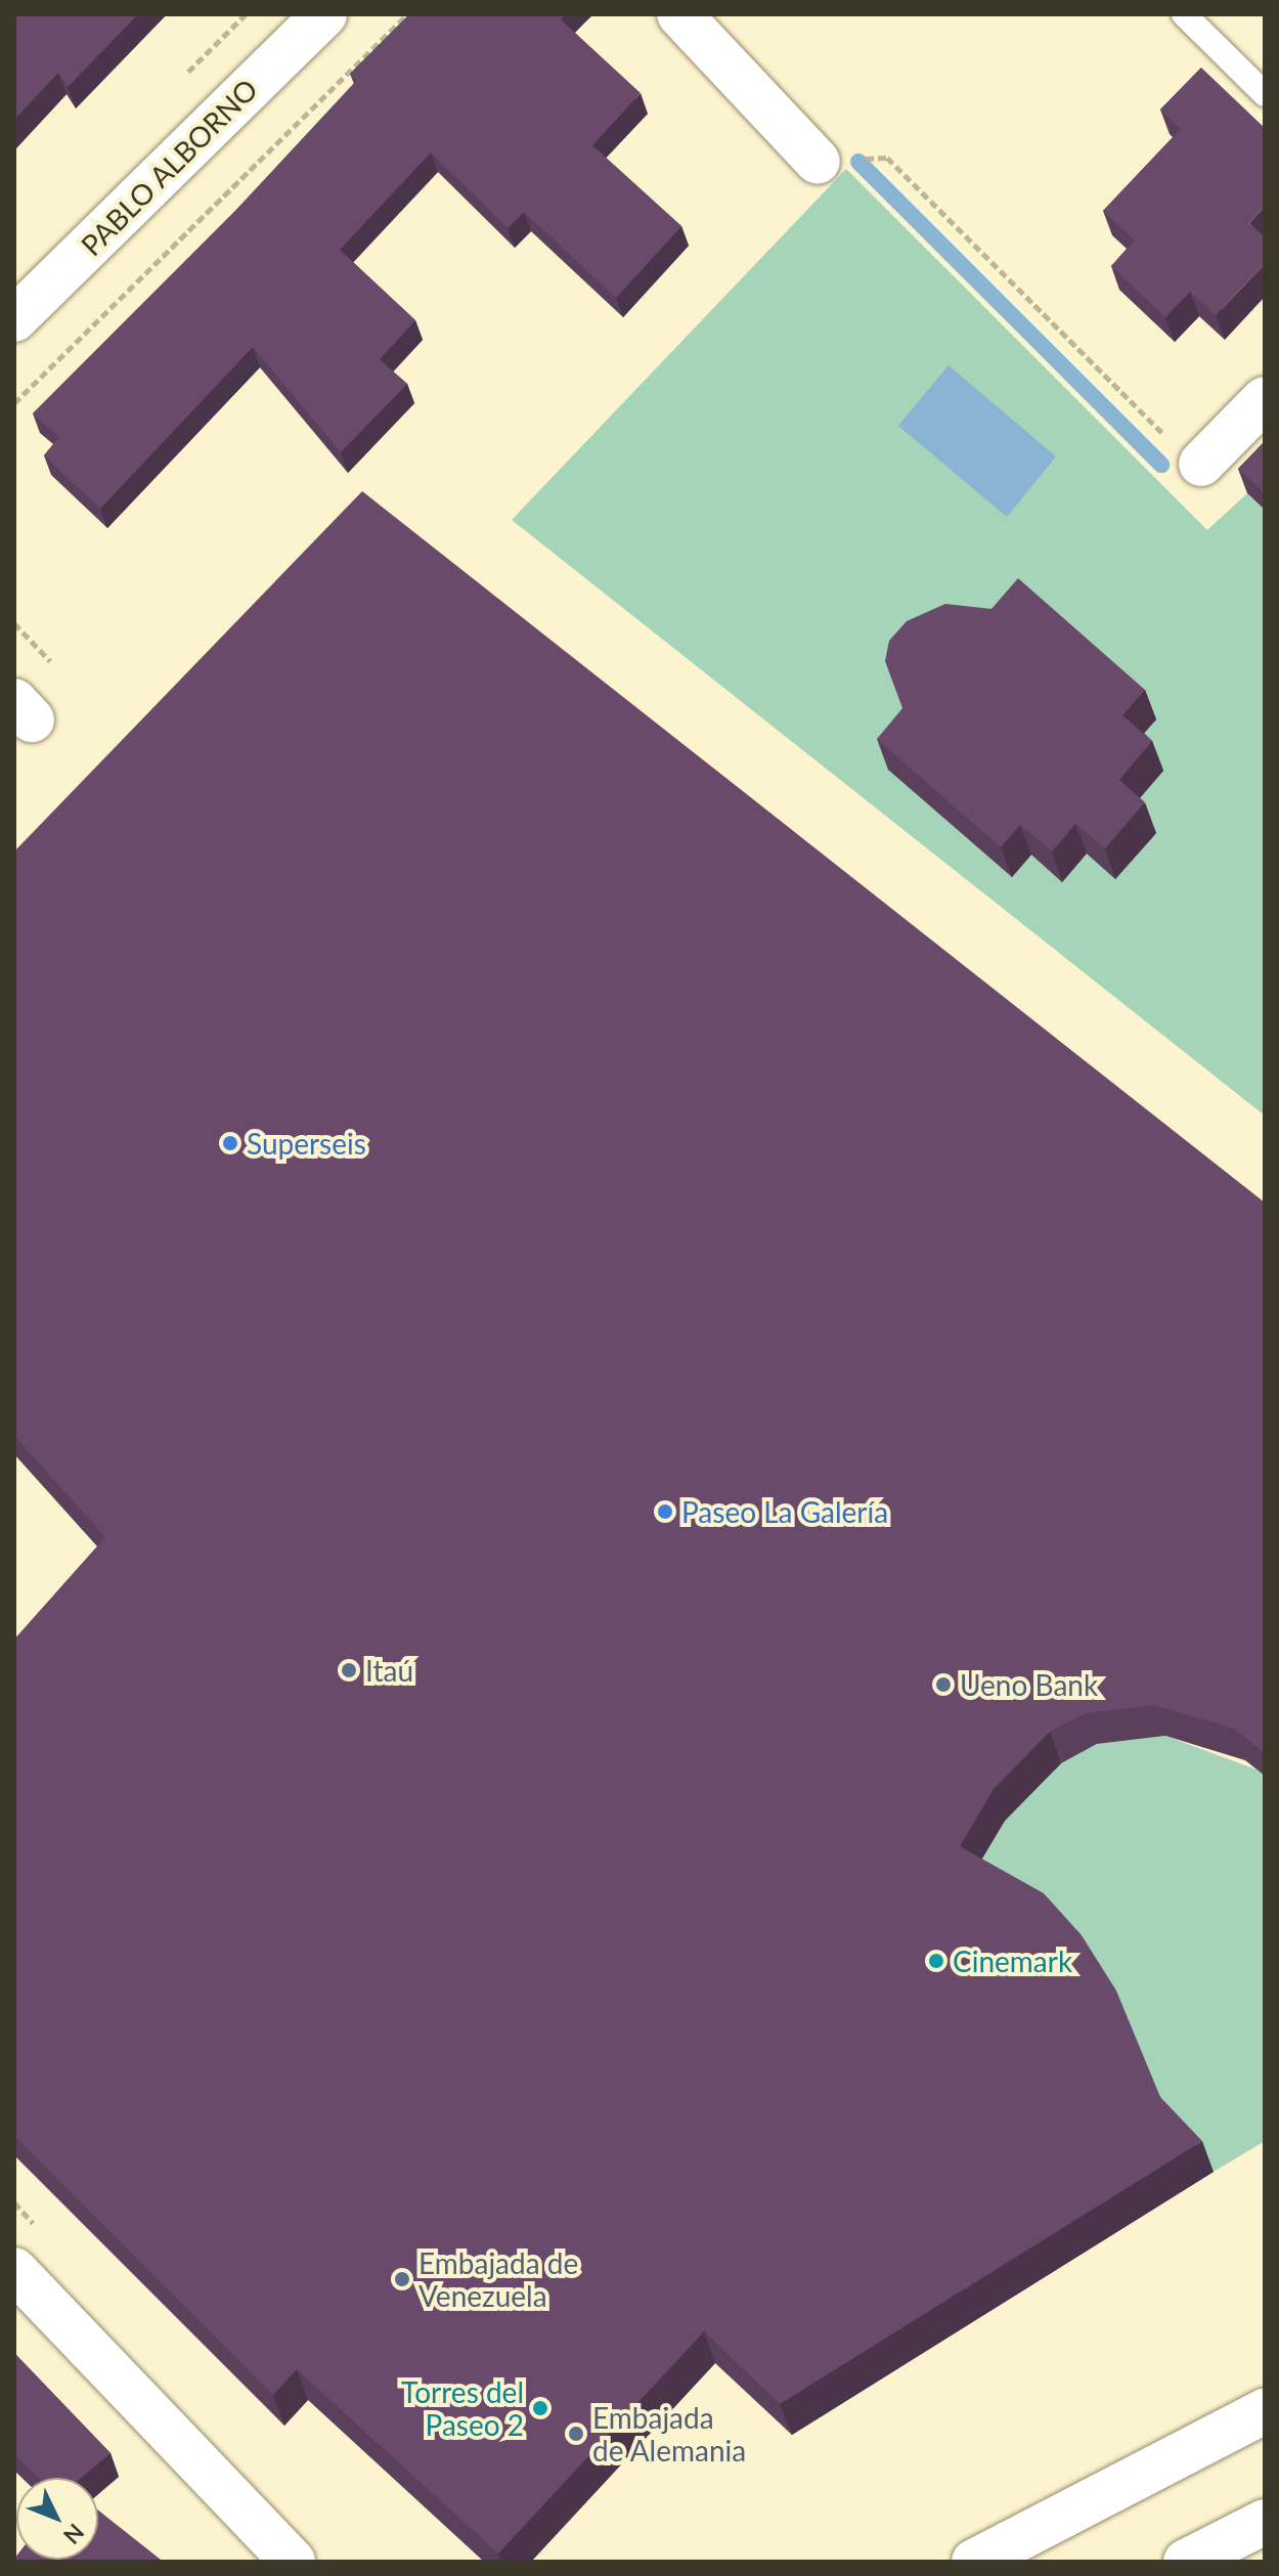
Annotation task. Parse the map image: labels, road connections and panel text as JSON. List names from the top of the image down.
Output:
{
  "streets": {
    "street": ["PABLO ALBORNO"]
  },
  "places": [
    "Superseis",
    "Paseo La Galería",
    "Itaú",
    "Ueno Bank",
    "Cinemark",
    "Embajada de Venezuela",
    "Torres del Paseo 2",
    "Embajada de Alemania"
  ],
  "north": "bottom right"
}
